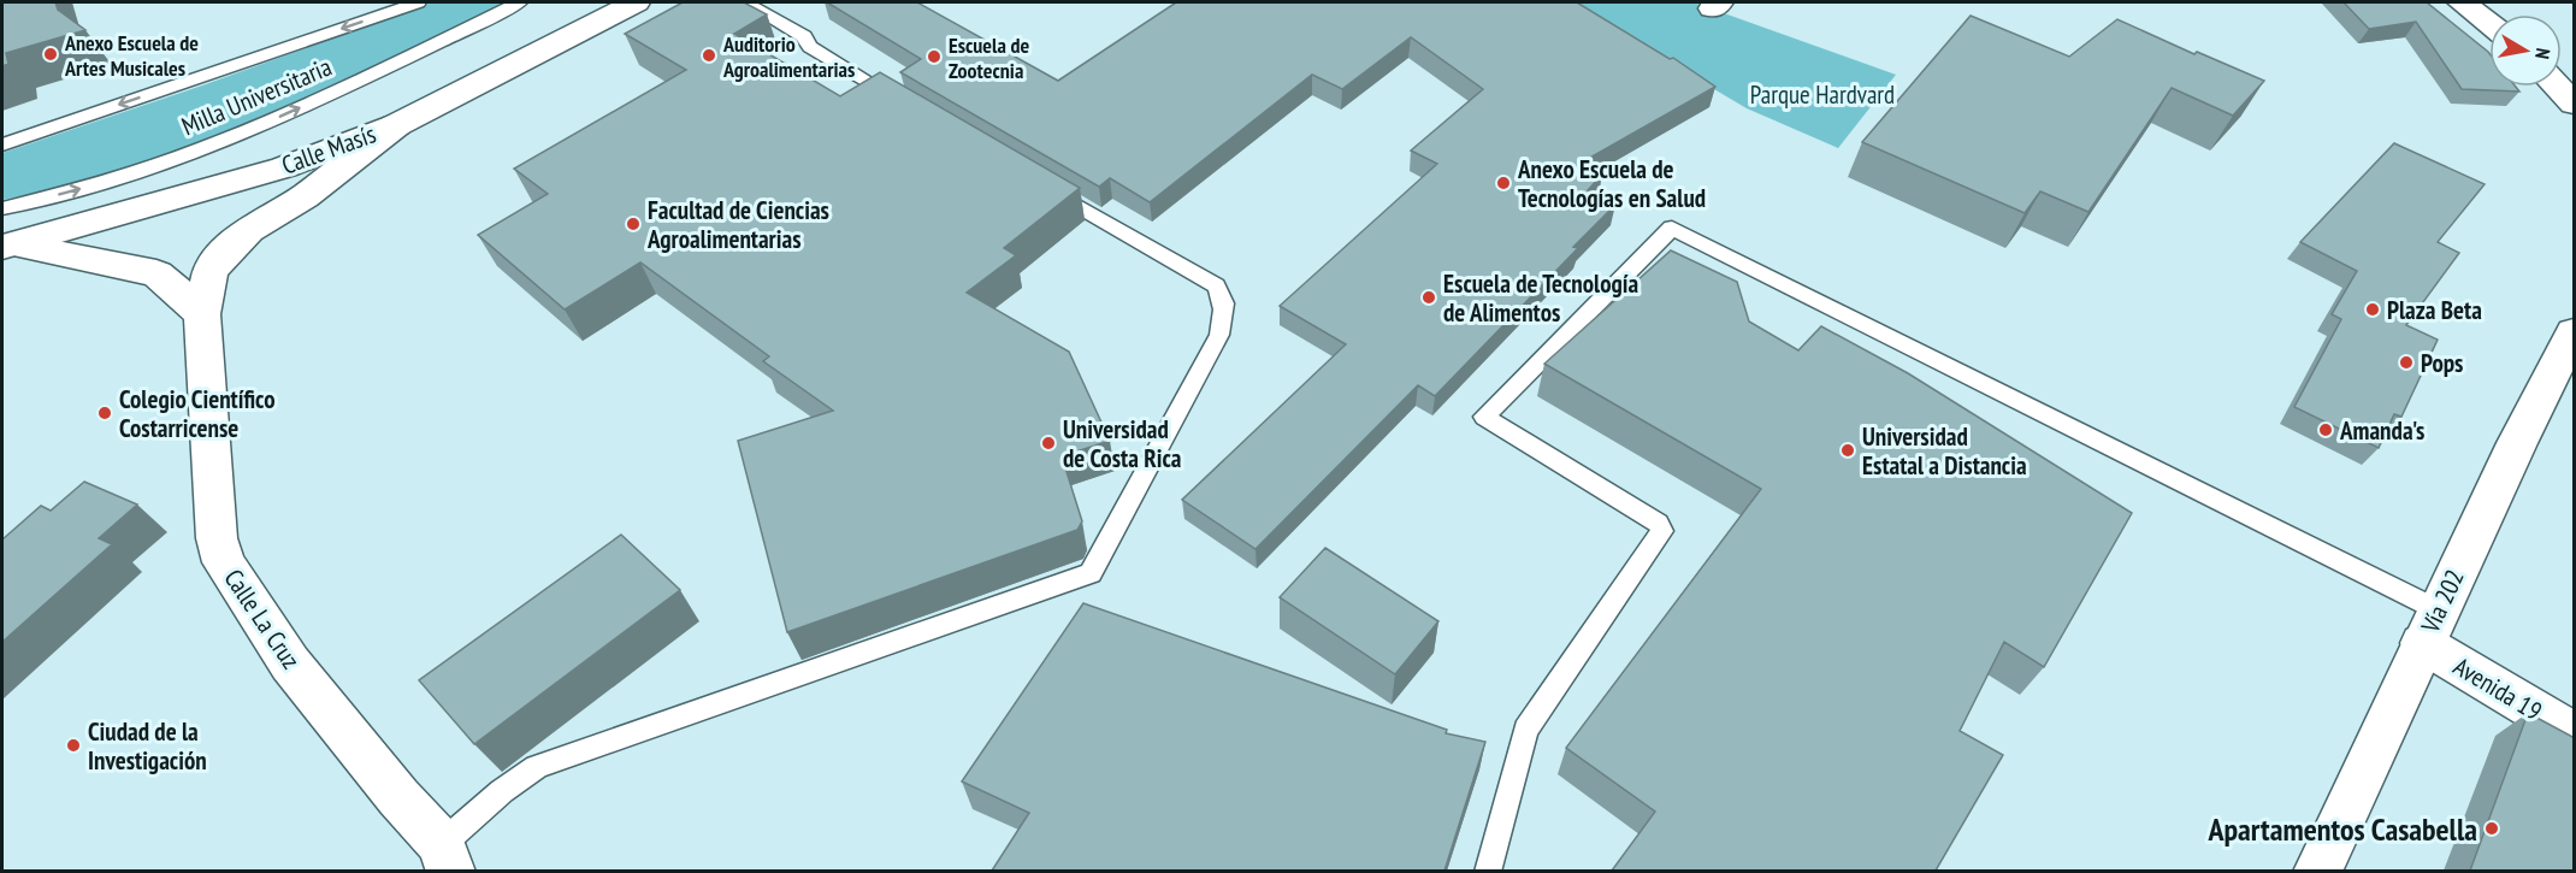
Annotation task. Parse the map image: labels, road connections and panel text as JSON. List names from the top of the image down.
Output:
{
  "streets": {
    "street": [
      "Calle Masís",
      "Vía 202",
      "Calle La Cruz",
      "Avenida 19"
    ],
    "lane": ["Milla Universitaria"]
  },
  "crossings": [
    ["Calle Masís", "Calle La Cruz"],
    ["Vía 202", "Avenida 19"]
  ],
  "parks": ["Parque Hardvard"],
  "places": [
    "Anexo Escuela de Artes Musicales",
    "Auditorio Agroalimentarias",
    "Escuela de Zootecnia",
    "Anexo Escuela de Tecnologías en Salud",
    "Facultad de Ciencias Agroalimentarias",
    "Escuela de Tecnología de Alimentos",
    "Plaza Beta",
    "Pops",
    "Colegio Científico Costarricense",
    "Amanda's",
    "Universidad de Costa Rica",
    "Universidad Estatal a Distancia",
    "Ciudad de la Investigación",
    "Apartamentos Casabella"
  ],
  "north": "right"
}
